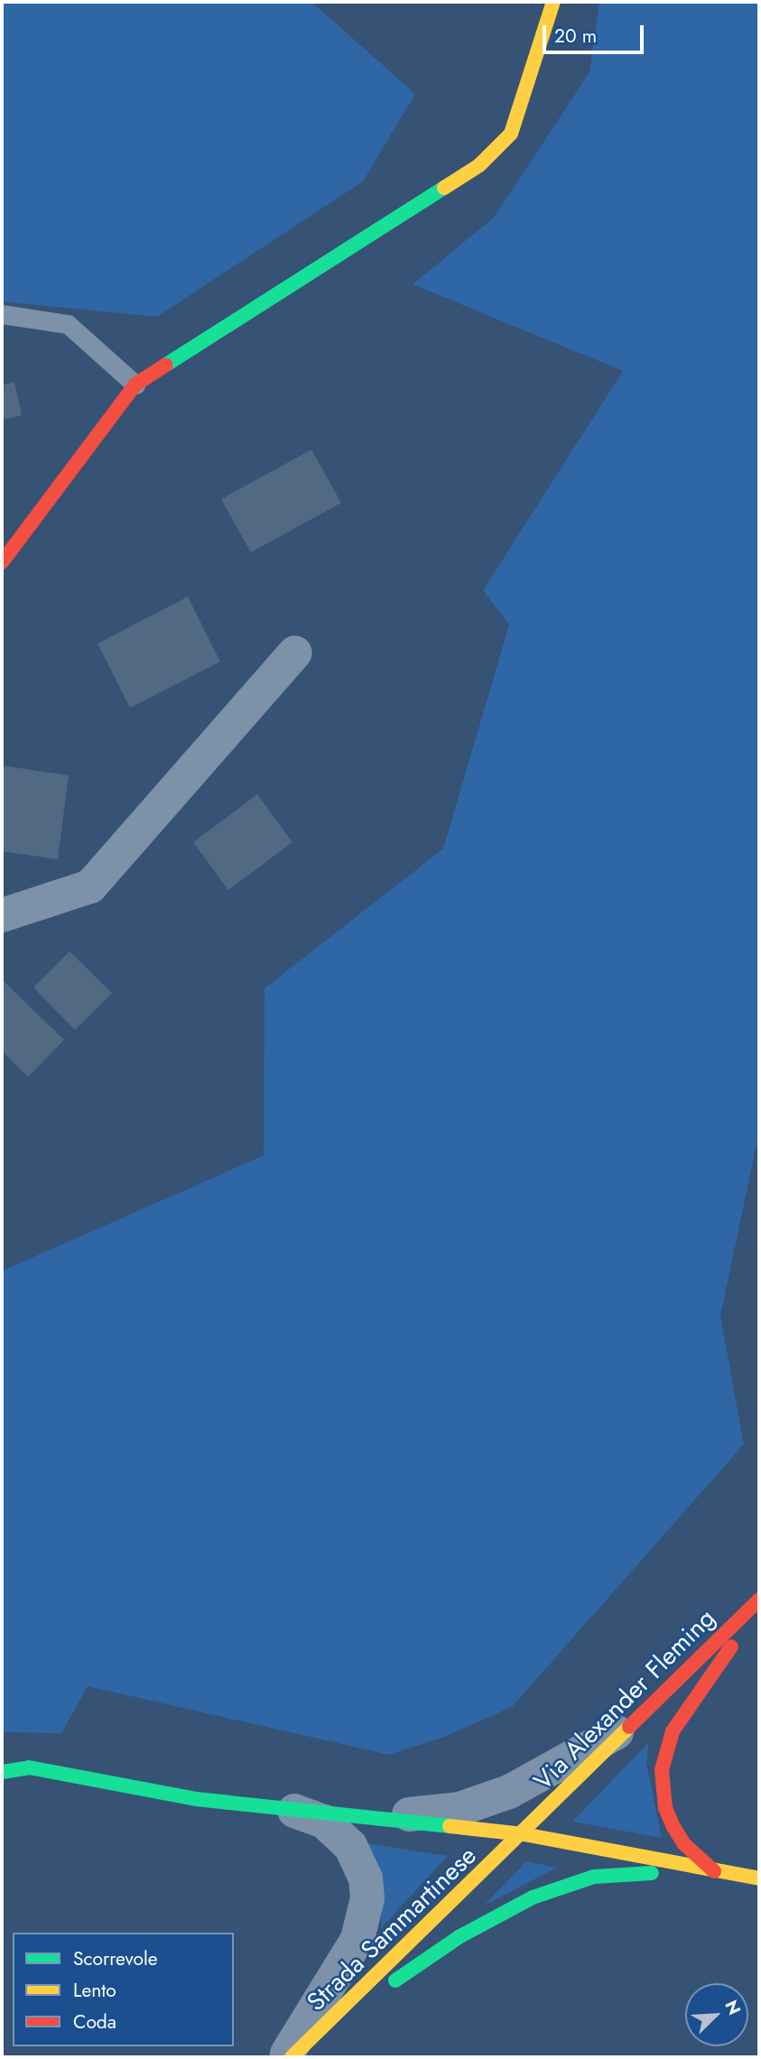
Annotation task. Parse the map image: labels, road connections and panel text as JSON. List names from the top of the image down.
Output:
{
  "streets": {
    "street": ["Via Alexander Fleming", "Strada Sammartinese"]
  },
  "crossings": [
    ["Via Alexander Fleming", "Strada Sammartinese"]
  ],
  "legend": ["Scorrevole", "Lento", "Coda"],
  "scale_bar": "20 m",
  "north": "top right"
}
